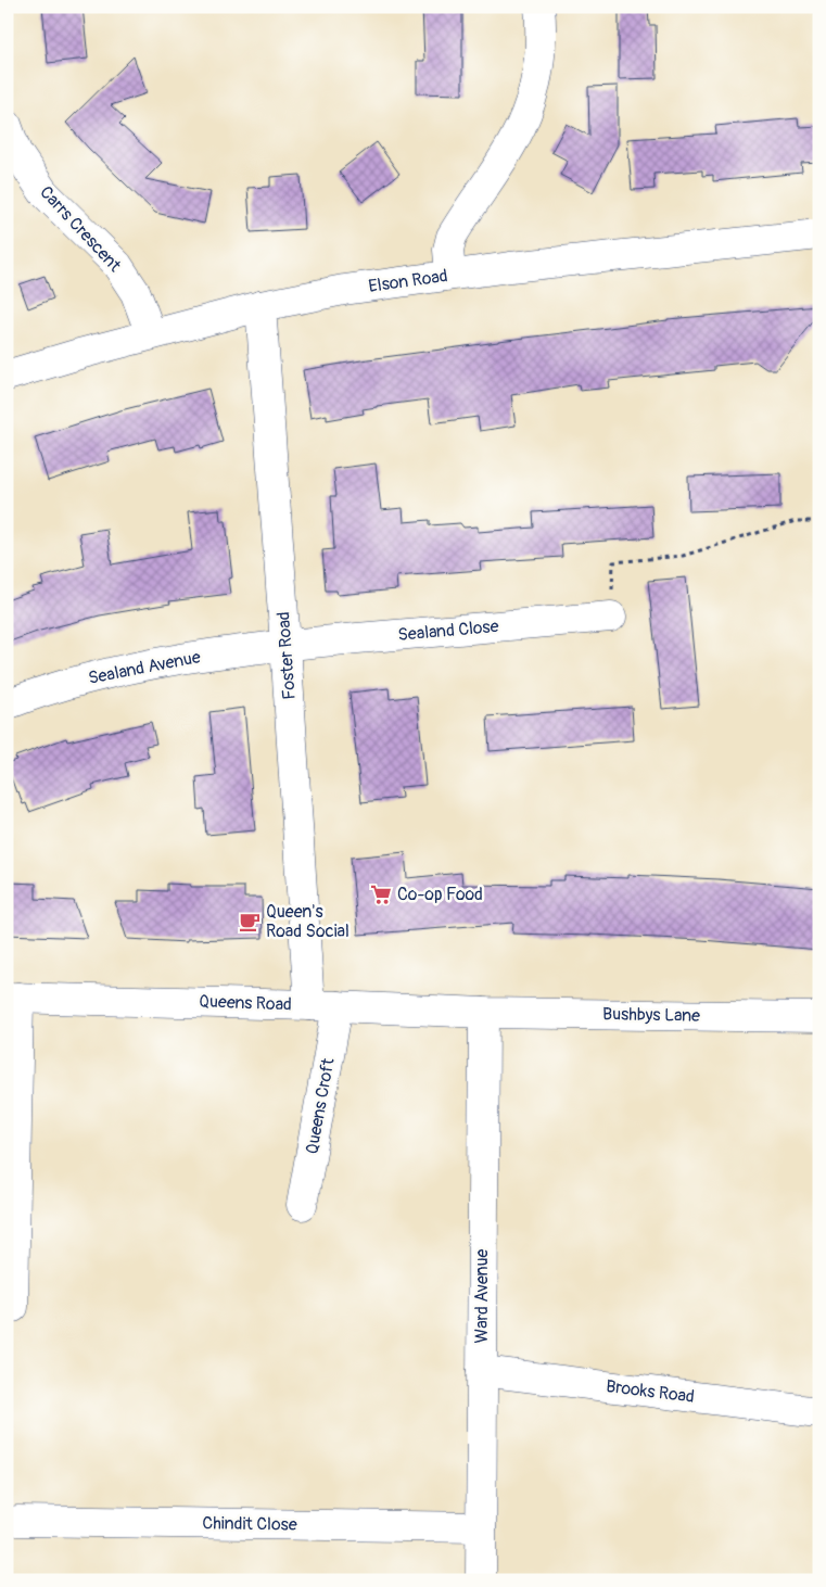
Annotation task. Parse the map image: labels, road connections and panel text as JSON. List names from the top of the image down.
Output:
{
  "streets": {
    "street": [
      "Carrs Crescent",
      "Elson Road",
      "Sealand Close",
      "Foster Road",
      "Sealand Avenue",
      "Queens Road",
      "Bushbys Lane",
      "Queens Croft",
      "Ward Avenue",
      "Brooks Road",
      "Chindit Close"
    ]
  },
  "crossings": [
    ["Carrs Crescent", "Elson Road"],
    ["Elson Road", "Foster Road"],
    ["Sealand Close", "Foster Road"],
    ["Sealand Close", "Sealand Avenue"],
    ["Foster Road", "Sealand Avenue"],
    ["Foster Road", "Queens Road"],
    ["Foster Road", "Queens Croft"],
    ["Queens Road", "Bushbys Lane"],
    ["Queens Road", "Queens Croft"],
    ["Queens Road", "Ward Avenue"],
    ["Bushbys Lane", "Ward Avenue"],
    ["Ward Avenue", "Brooks Road"],
    ["Ward Avenue", "Chindit Close"]
  ],
  "places": {
    "supermarket": ["Co-op Food"],
    "cafe": ["Queen's Road Social"]
  }
}
